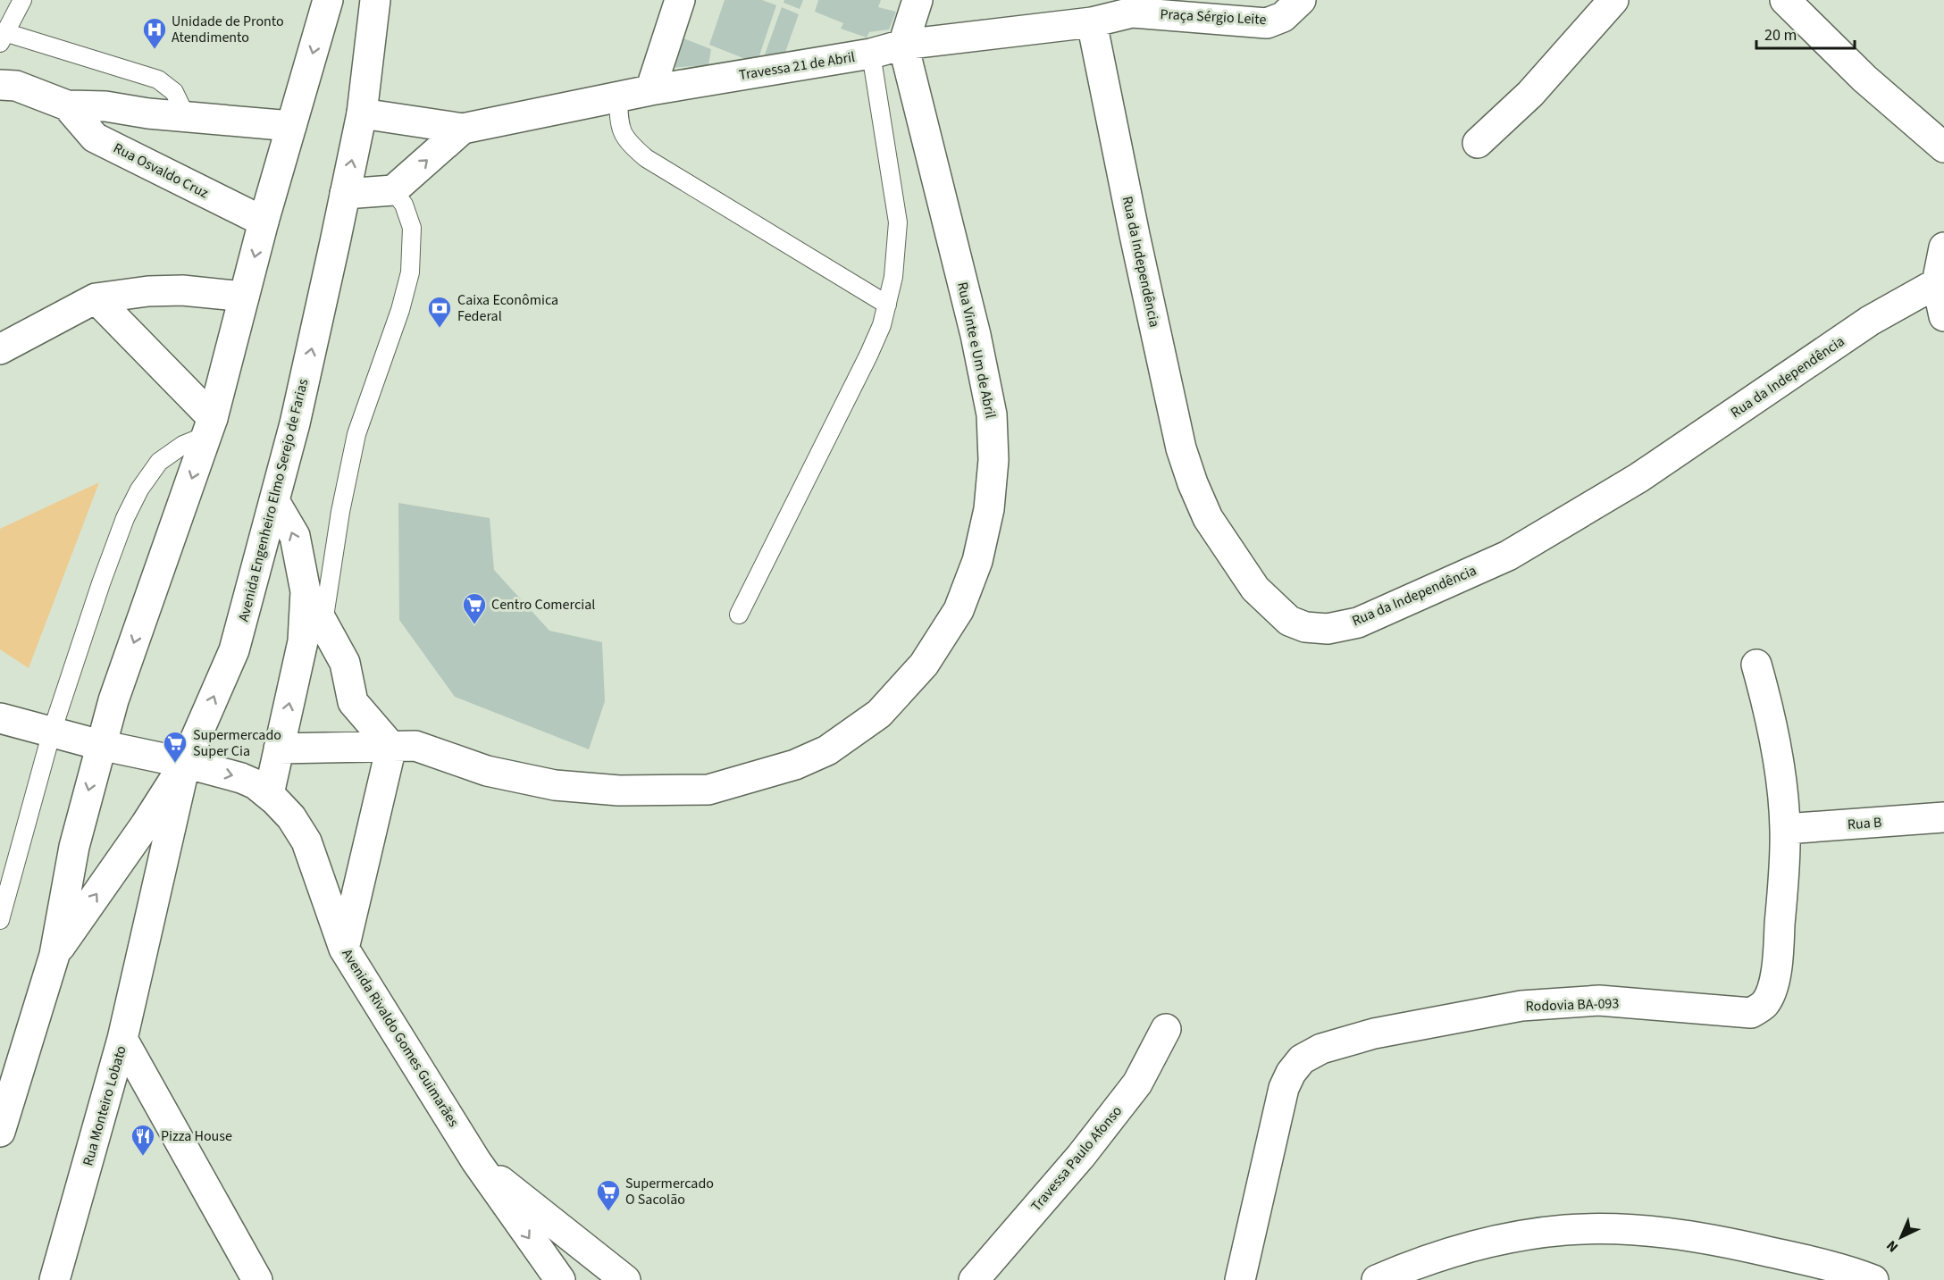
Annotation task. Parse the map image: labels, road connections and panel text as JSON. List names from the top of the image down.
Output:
{
  "streets": {
    "street": [
      "Praça Sérgio Leite",
      "Travessa 21 de Abril",
      "Rua Osvaldo Cruz",
      "Rua da Independência",
      "Rua Vinte e Um de Abril",
      "Avenida Engenheiro Elmo Serejo de Farias",
      "Rua B",
      "Rodovia BA-093",
      "Avenida Rivaldo Gomes Guimarães",
      "Rua Monteiro Lobato",
      "Travessa Paulo Afonso"
    ]
  },
  "crossings": [
    ["Praça Sérgio Leite", "Travessa 21 de Abril"],
    ["Travessa 21 de Abril", "Rua da Independência"],
    ["Travessa 21 de Abril", "Rua Vinte e Um de Abril"],
    ["Travessa 21 de Abril", "Avenida Engenheiro Elmo Serejo de Farias"],
    ["Rua Osvaldo Cruz", "Avenida Engenheiro Elmo Serejo de Farias"],
    ["Avenida Engenheiro Elmo Serejo de Farias", "Avenida Rivaldo Gomes Guimarães"],
    ["Rua B", "Rodovia BA-093"]
  ],
  "places": {
    "hospital": ["Unidade de Pronto Atendimento"],
    "bank": ["Caixa Econômica Federal"],
    "supermarket": ["Centro Comercial", "Supermercado Super Cia", "Supermercado O Sacolão"],
    "restaurant": ["Pizza House"]
  },
  "scale_bar": "20 m",
  "north": "bottom left"
}
